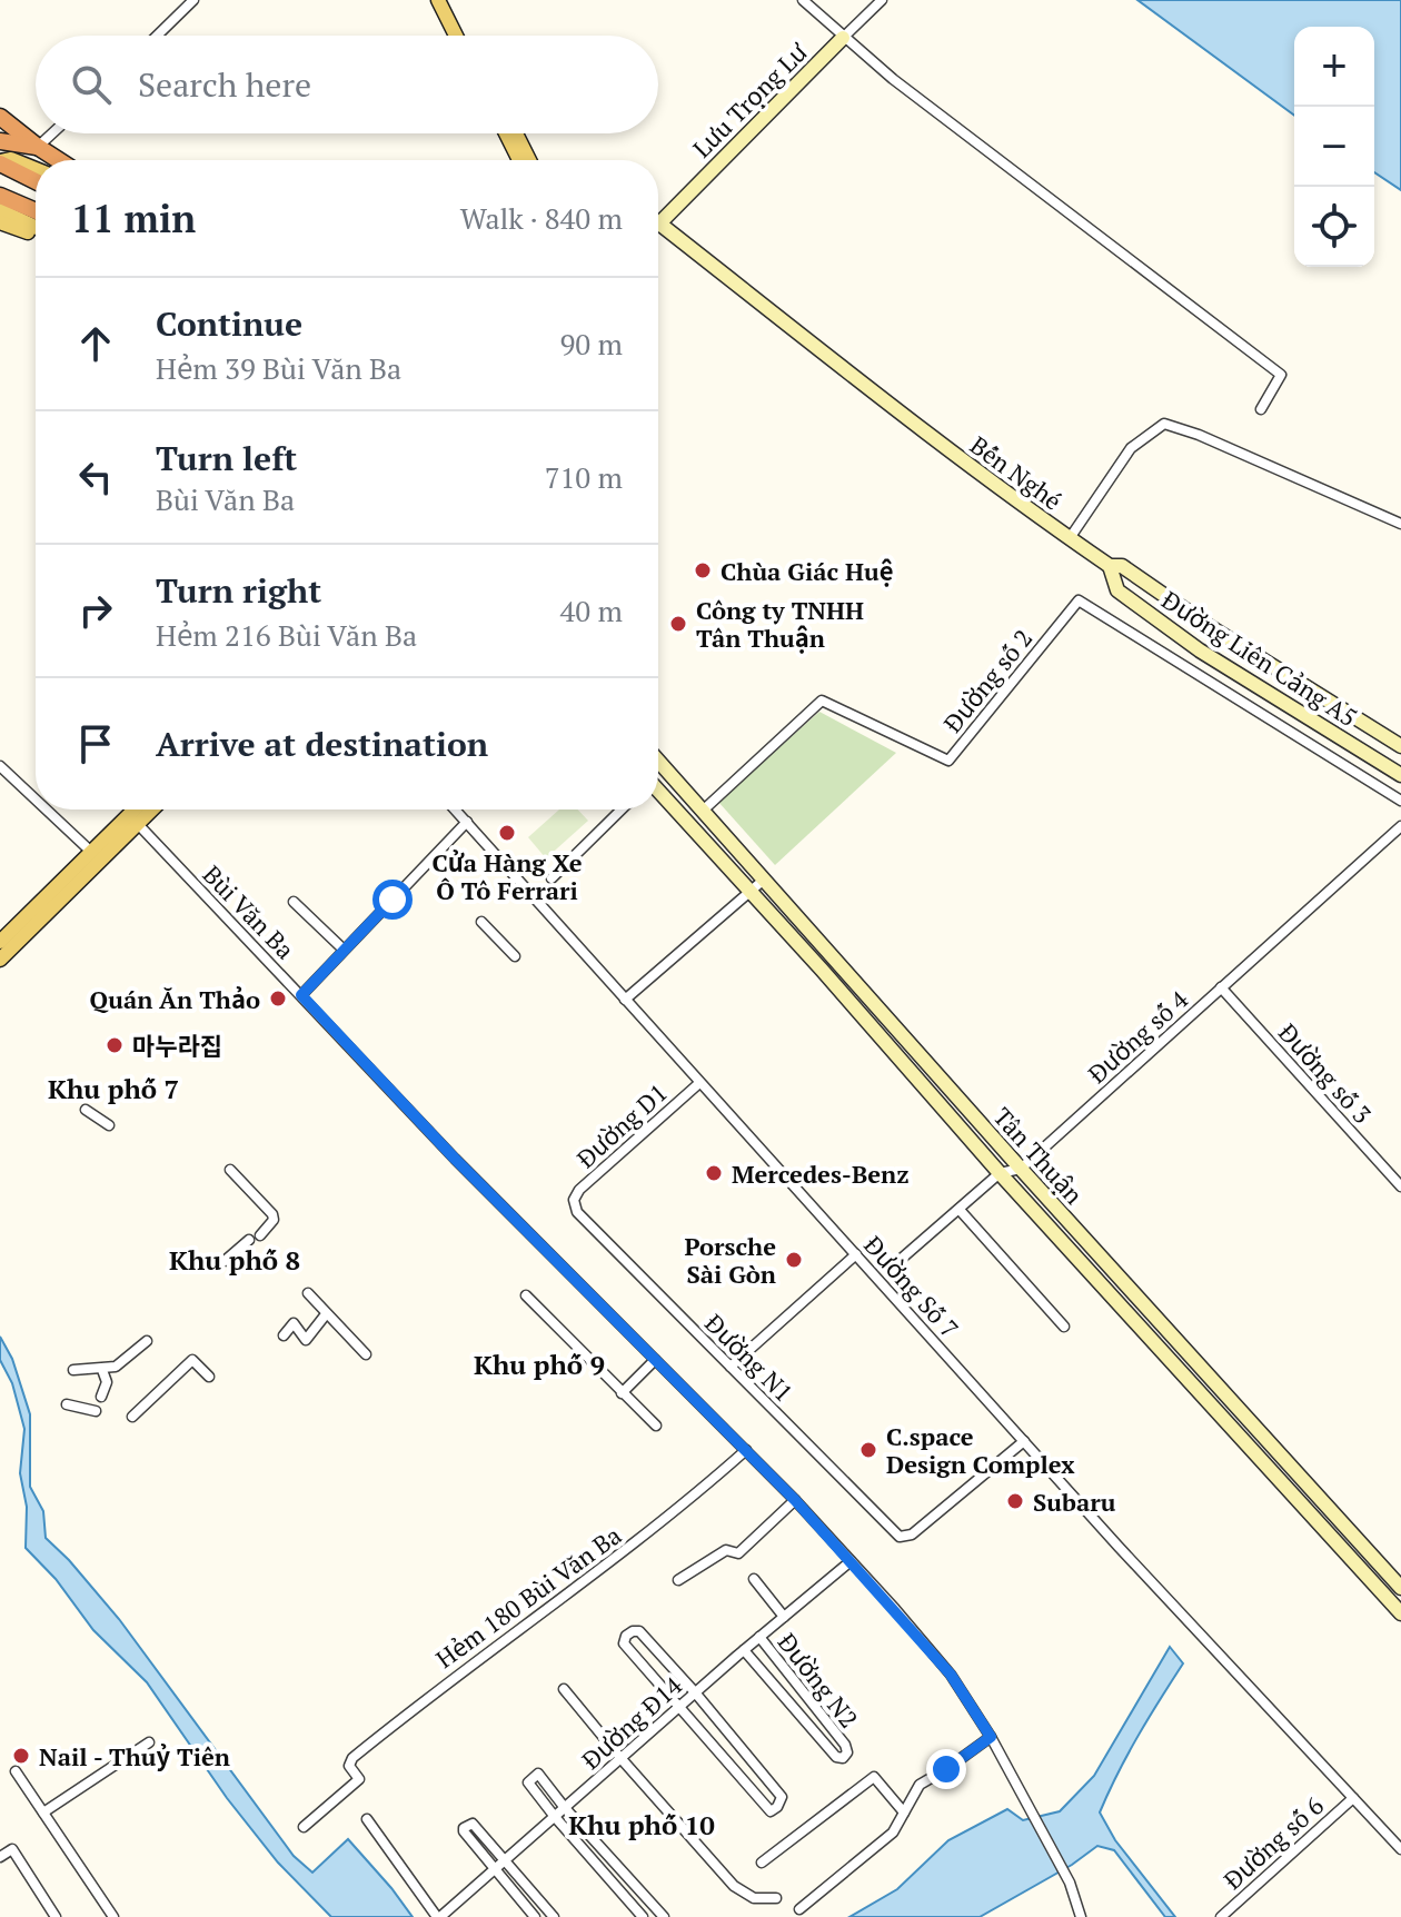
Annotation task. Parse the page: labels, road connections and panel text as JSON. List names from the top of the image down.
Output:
{
  "streets": {
    "street": [
      "Lưu Trọng Lư",
      "Bến Nghé",
      "Đường Liên Cảng A5",
      "Đường số 2",
      "Bùi Văn Ba",
      "Đường số 4",
      "Đường số 3",
      "Đường D1",
      "Tân Thuận",
      "Đường Số 7",
      "Đường N1",
      "Hẻm 180 Bùi Văn Ba",
      "Đường N2",
      "Đường Đ14",
      "Đường số 6"
    ]
  },
  "crossings": [
    ["Bến Nghé", "Đường Liên Cảng A5"],
    ["Đường số 2", "Tân Thuận"],
    ["Bùi Văn Ba", "Hẻm 180 Bùi Văn Ba"],
    ["Bùi Văn Ba", "Đường Đ14"],
    ["Đường số 4", "Đường số 3"],
    ["Đường số 4", "Tân Thuận"],
    ["Đường D1", "Đường Số 7"],
    ["Đường D1", "Đường N1"],
    ["Đường Số 7", "Đường N1"],
    ["Đường Số 7", "Đường số 6"],
    ["Đường N2", "Đường Đ14"]
  ],
  "districts": [
    "Khu phố 7",
    "Khu phố 8",
    "Khu phố 9",
    "Khu phố 10"
  ],
  "places": [
    "Chùa Giác Huệ",
    "Công ty TNHH Tân Thuận",
    "Cửa Hàng Xe Ô Tô Ferrari",
    "Quán Ăn Thảo",
    "마누라집",
    "Mercedes-Benz",
    "Porsche Sài Gòn",
    "C.space Design Complex",
    "Subaru",
    "Nail - Thuỷ Tiên"
  ],
  "page": {
    "map_buttons": ["+", "−"],
    "search": "Search here",
    "heading": ["11 min", "Walk · 840 m"],
    "list": [
      ["Continue", "Hẻm 39 Bùi Văn Ba", "90 m"],
      ["Turn left", "Bùi Văn Ba", "710 m"],
      ["Turn right", "Hẻm 216 Bùi Văn Ba", "40 m"],
      "Arrive at destination"
    ]
  }
}
